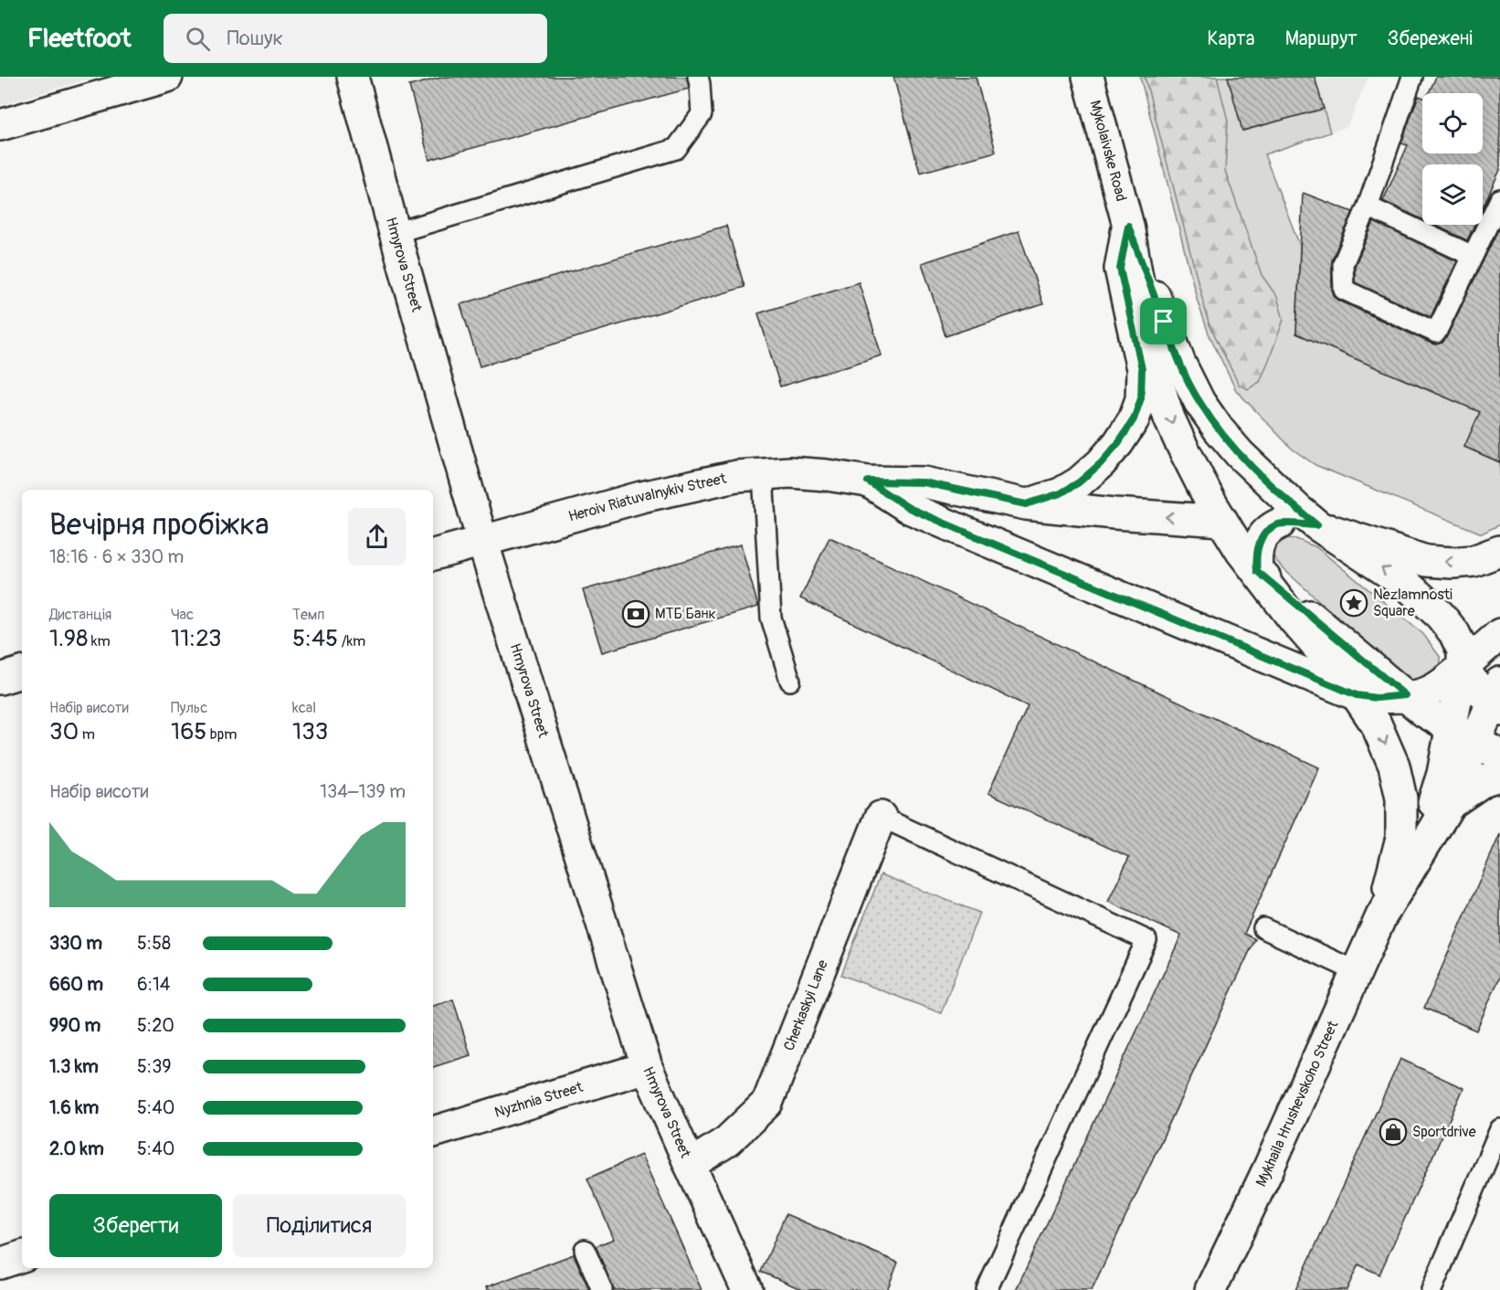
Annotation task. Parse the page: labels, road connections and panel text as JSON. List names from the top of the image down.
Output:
{
  "streets": {
    "street": [
      "Mykolaivske Road",
      "Hmyrova Street",
      "Heroiv Riatuvalnykiv Street",
      "Cherkaskyi Lane",
      "Nyzhnia Street",
      "Mykhaila Hrushevskoho Street"
    ]
  },
  "crossings": [
    ["Hmyrova Street", "Heroiv Riatuvalnykiv Street"],
    ["Hmyrova Street", "Cherkaskyi Lane"],
    ["Hmyrova Street", "Nyzhnia Street"]
  ],
  "places": {
    "place": ["Nezlamnosti Square"],
    "bank": ["МТБ Банк"],
    "shop": ["Sportdrive"]
  },
  "page": {
    "header": "Fleetfoot",
    "search": "Пошук",
    "nav": ["Карта", "Маршрут", "Збережені"],
    "heading": ["Вечірня пробіжка", "18:16 · 6 × 330 m"],
    "stats": [
      ["Дистанція", "1.98 km"],
      ["Час", "11:23"],
      ["Темп", "5:45 /km"],
      ["Набір висоти", "30 m"],
      ["Пульс", "165 bpm"],
      ["kcal", "133"]
    ],
    "chart": ["Набір висоти", "134–139 m"],
    "list": [
      {
        "name": "330 m",
        "note": "5:58"
      },
      {
        "name": "660 m",
        "note": "6:14"
      },
      {
        "name": "990 m",
        "note": "5:20"
      },
      {
        "name": "1.3 km",
        "note": "5:39"
      },
      {
        "name": "1.6 km",
        "note": "5:40"
      },
      {
        "name": "2.0 km",
        "note": "5:40"
      }
    ],
    "buttons": ["Зберегти", "Поділитися"]
  }
}
